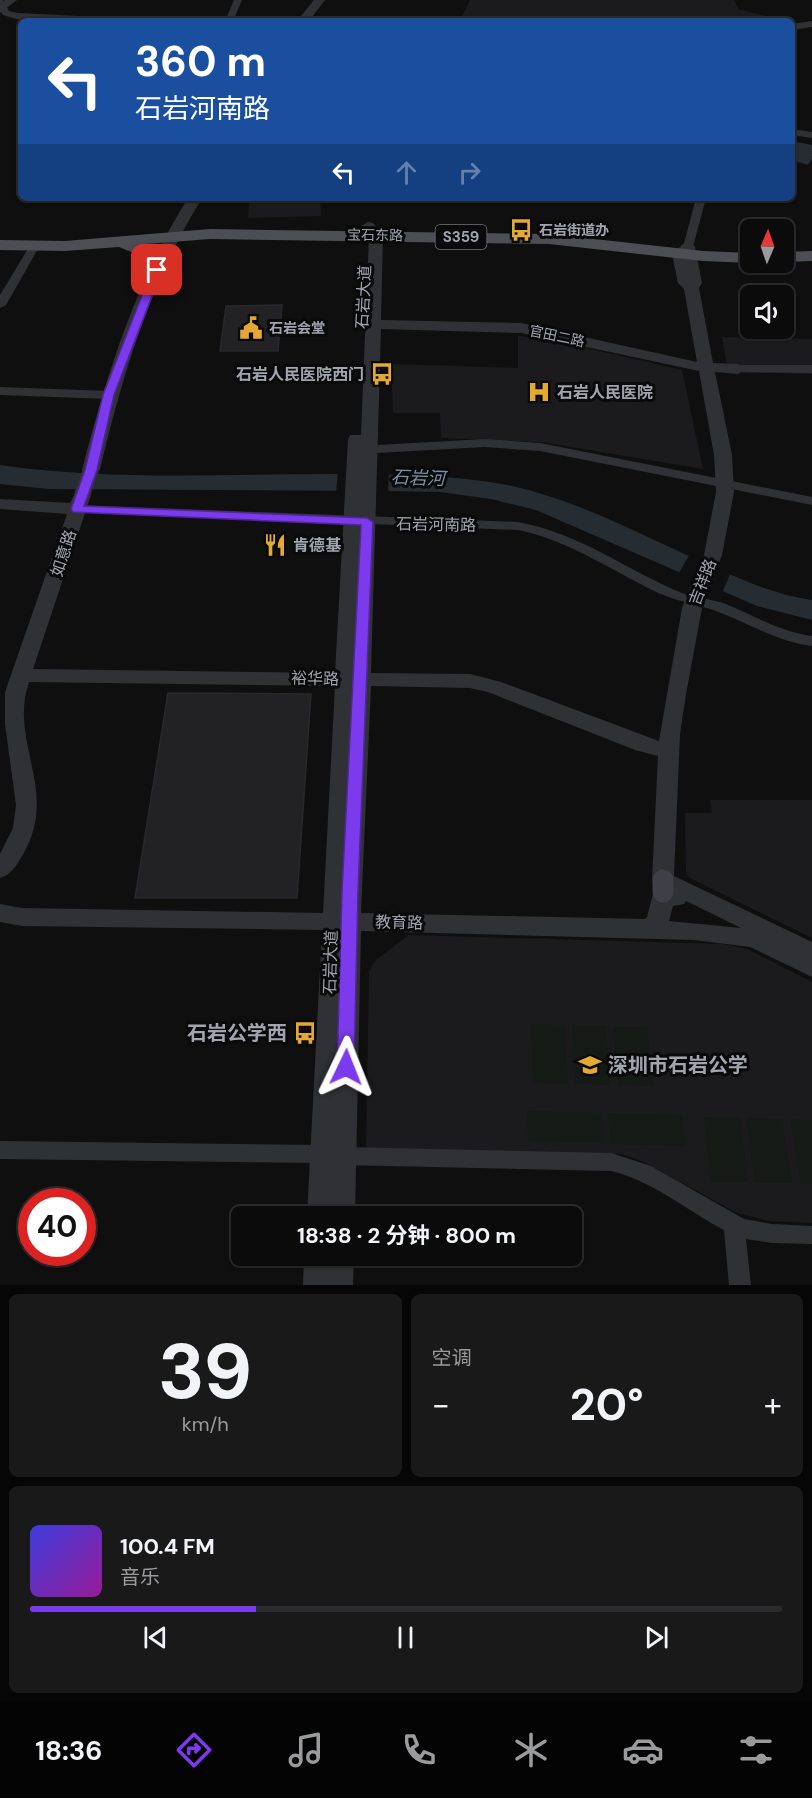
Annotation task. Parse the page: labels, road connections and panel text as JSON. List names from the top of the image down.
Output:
{
  "streets": {
    "main road": ["宝石东路", "S359"],
    "street": [
      "石岩大道",
      "官田二路",
      "石岩河南路",
      "如意路",
      "吉祥路",
      "裕华路",
      "教育路"
    ]
  },
  "crossings": [
    ["宝石东路", "石岩大道"],
    ["宝石东路", "如意路"],
    ["宝石东路", "吉祥路"],
    ["石岩大道", "官田二路"],
    ["石岩大道", "石岩河南路"],
    ["石岩大道", "裕华路"],
    ["石岩大道", "教育路"],
    ["官田二路", "吉祥路"],
    ["石岩河南路", "如意路"],
    ["石岩河南路", "吉祥路"],
    ["如意路", "裕华路"],
    ["吉祥路", "裕华路"]
  ],
  "water": ["石岩河"],
  "places": {
    "bus stop": ["石岩街道办", "石岩人民医院西门", "石岩公学西"],
    "public building": ["石岩会堂"],
    "hospital": ["石岩人民医院"],
    "restaurant": ["肯德基"],
    "school or university": ["深圳市石岩公学"]
  },
  "north": "top",
  "page": {
    "turn": ["360 m", "石岩河南路"],
    "limit": "40",
    "trip": "18:38 · 2 分钟 · 800 m",
    "tile": [
      ["39", "km/h"],
      "空调"
    ],
    "heat": ["−", "20°", "+"],
    "song": ["100.4 FM", "音乐"],
    "tabs": "18:36"
  }
}
